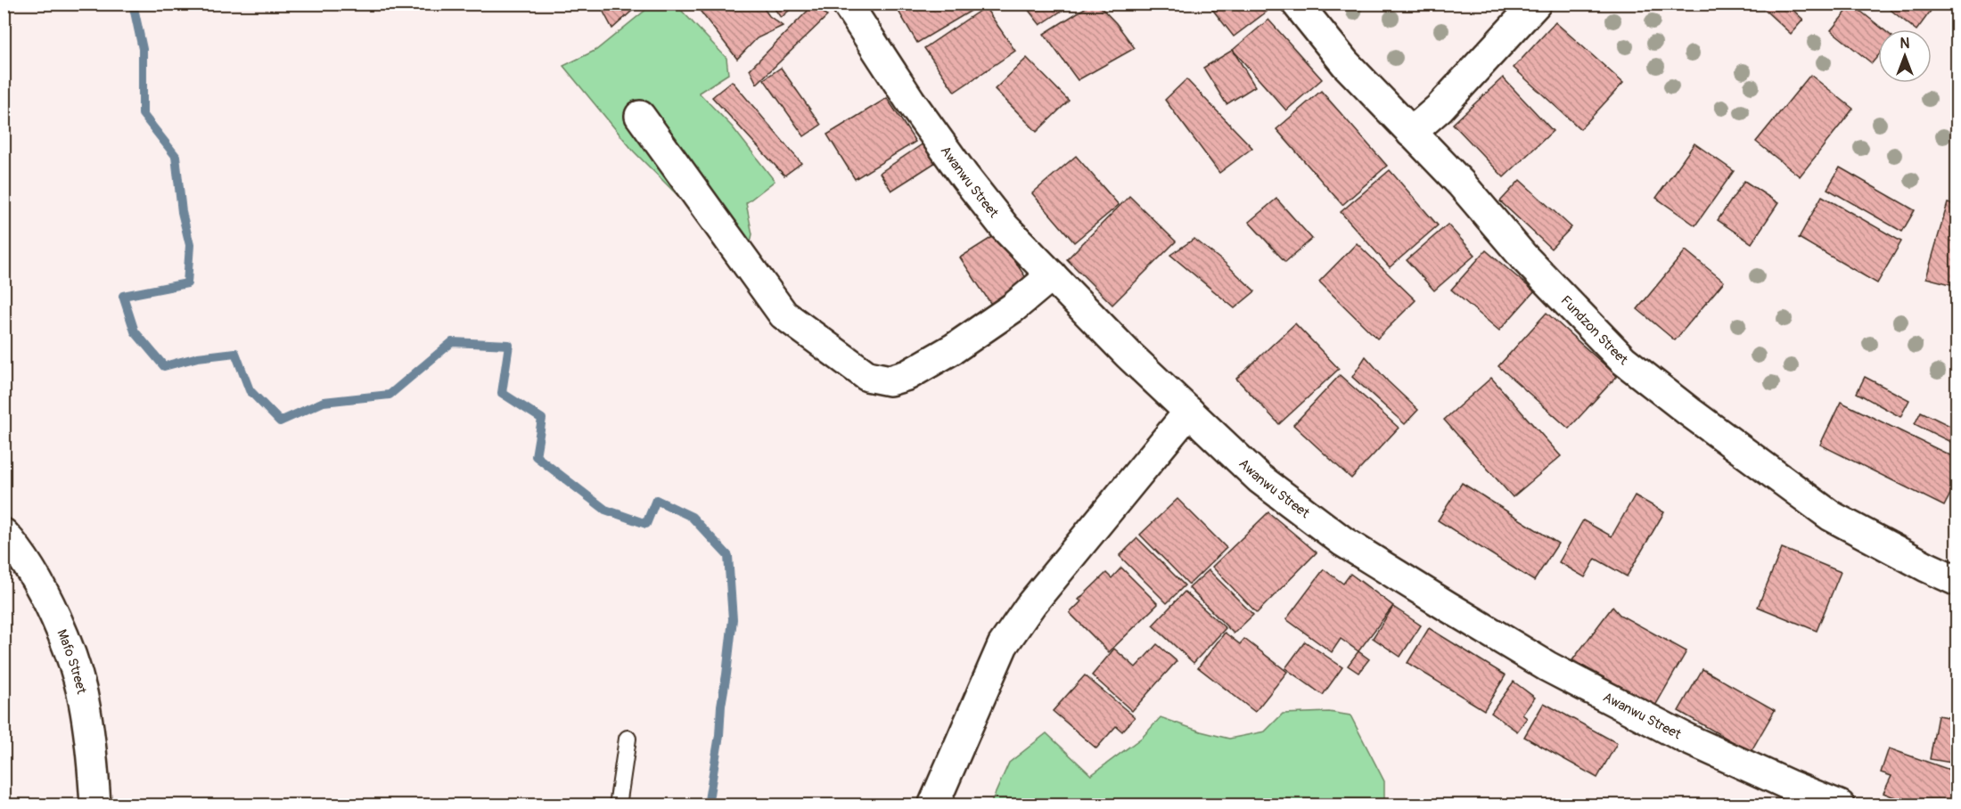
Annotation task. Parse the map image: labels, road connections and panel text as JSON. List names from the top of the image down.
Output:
{
  "streets": {
    "street": ["Awanwu Street", "Fundzon Street", "Mafo Street"]
  },
  "north": "top"
}
